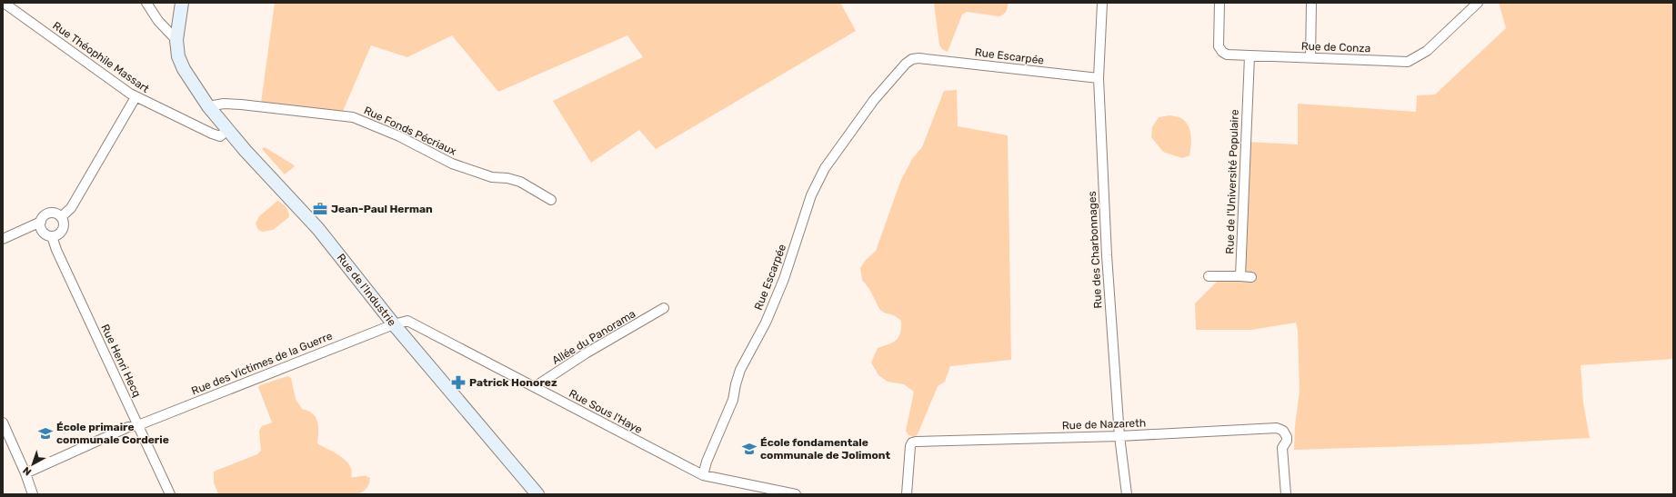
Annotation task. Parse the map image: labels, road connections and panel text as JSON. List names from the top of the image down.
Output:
{
  "streets": {
    "street": [
      "Rue de Conza",
      "Rue Escarpée",
      "Rue Théophile Massart",
      "Rue Fonds Pécriaux",
      "Rue de l'Université Populaire",
      "Rue des Charbonnages",
      "Rue de l'Industrie",
      "Allée du Panorama",
      "Rue Henri Hecq",
      "Rue des Victimes de la Guerre",
      "Rue Sous l'Haye",
      "Rue de Nazareth"
    ]
  },
  "crossings": [
    ["Rue de Conza", "Rue de l'Université Populaire"],
    ["Rue Escarpée", "Rue des Charbonnages"],
    ["Rue Escarpée", "Rue Sous l'Haye"],
    ["Rue Théophile Massart", "Rue de l'Industrie"],
    ["Rue Fonds Pécriaux", "Rue de l'Industrie"],
    ["Rue des Charbonnages", "Rue de Nazareth"],
    ["Rue de l'Industrie", "Rue des Victimes de la Guerre"],
    ["Rue de l'Industrie", "Rue Sous l'Haye"],
    ["Allée du Panorama", "Rue Sous l'Haye"],
    ["Rue Henri Hecq", "Rue des Victimes de la Guerre"],
    ["Rue des Victimes de la Guerre", "Rue Sous l'Haye"]
  ],
  "places": {
    "office": ["Jean-Paul Herman"],
    "pharmacy": ["Patrick Honorez"],
    "school or university": ["École primaire communale Corderie", "École fondamentale communale de Jolimont"]
  },
  "north": "bottom left"
}
